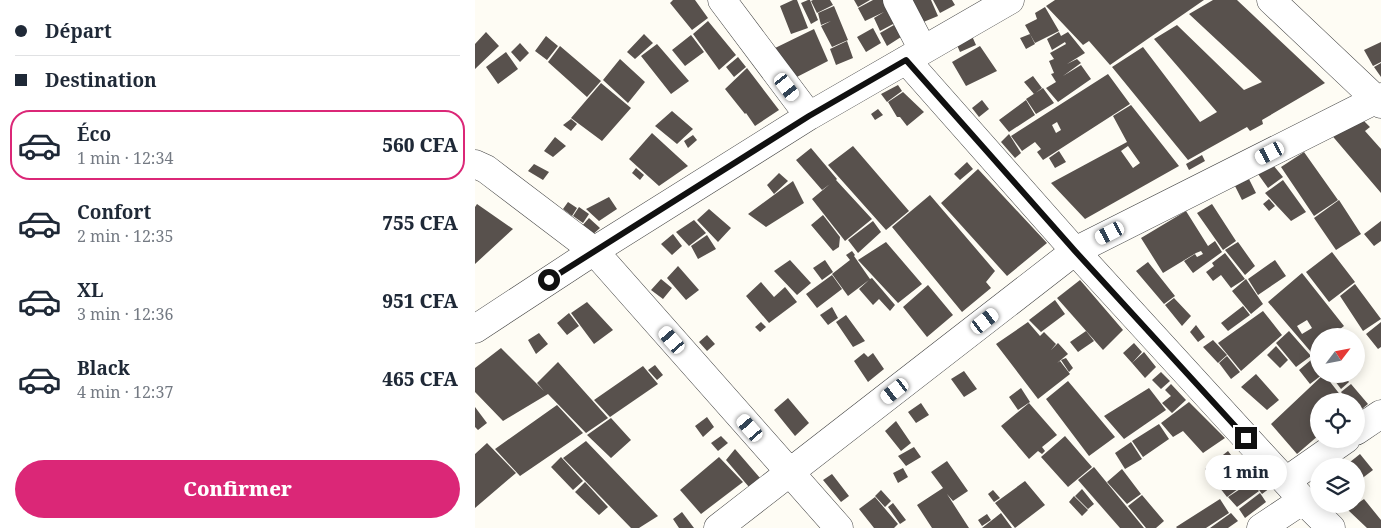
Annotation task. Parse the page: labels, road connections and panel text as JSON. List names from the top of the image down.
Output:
{
  "north": "top right",
  "page": {
    "banner": ["Départ", "Destination"],
    "list": [
      {
        "name": "Éco",
        "note": "1 min · 12:34",
        "value": "560 CFA"
      },
      {
        "name": "Confort",
        "note": "2 min · 12:35",
        "value": "755 CFA"
      },
      {
        "name": "XL",
        "note": "3 min · 12:36",
        "value": "951 CFA"
      },
      {
        "name": "Black",
        "note": "4 min · 12:37",
        "value": "465 CFA"
      }
    ],
    "buttons": "Confirmer",
    "bubble": "1 min"
  }
}
